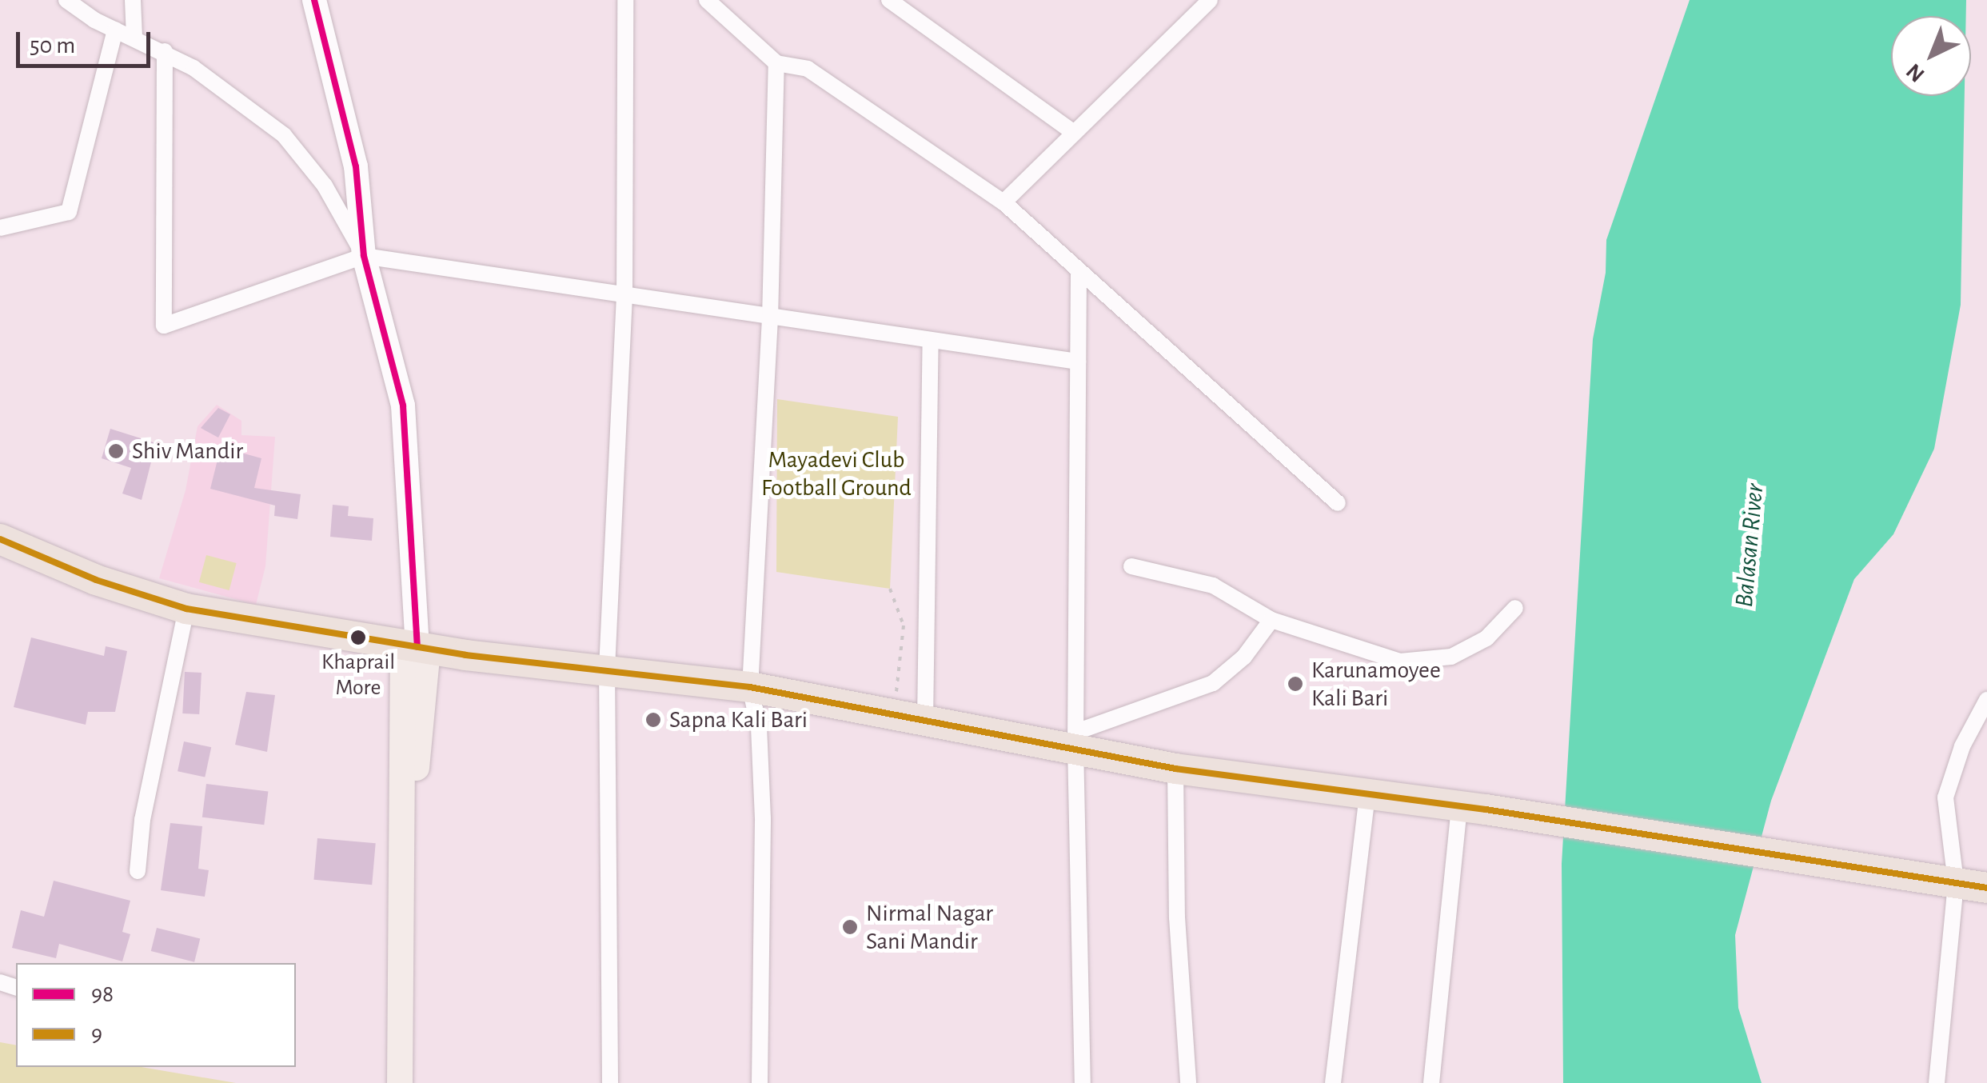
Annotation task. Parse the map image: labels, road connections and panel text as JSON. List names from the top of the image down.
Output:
{
  "water": ["Balasan River"],
  "parks": ["Mayadevi Club Football Ground"],
  "places": [
    "Shiv Mandir",
    "Khaprail More",
    "Karunamoyee Kali Bari",
    "Sapna Kali Bari",
    "Nirmal Nagar Sani Mandir"
  ],
  "lines": ["transit line 98", "transit line 9"],
  "legend": ["98", "9"],
  "scale_bar": "50 m",
  "north": "bottom left"
}
